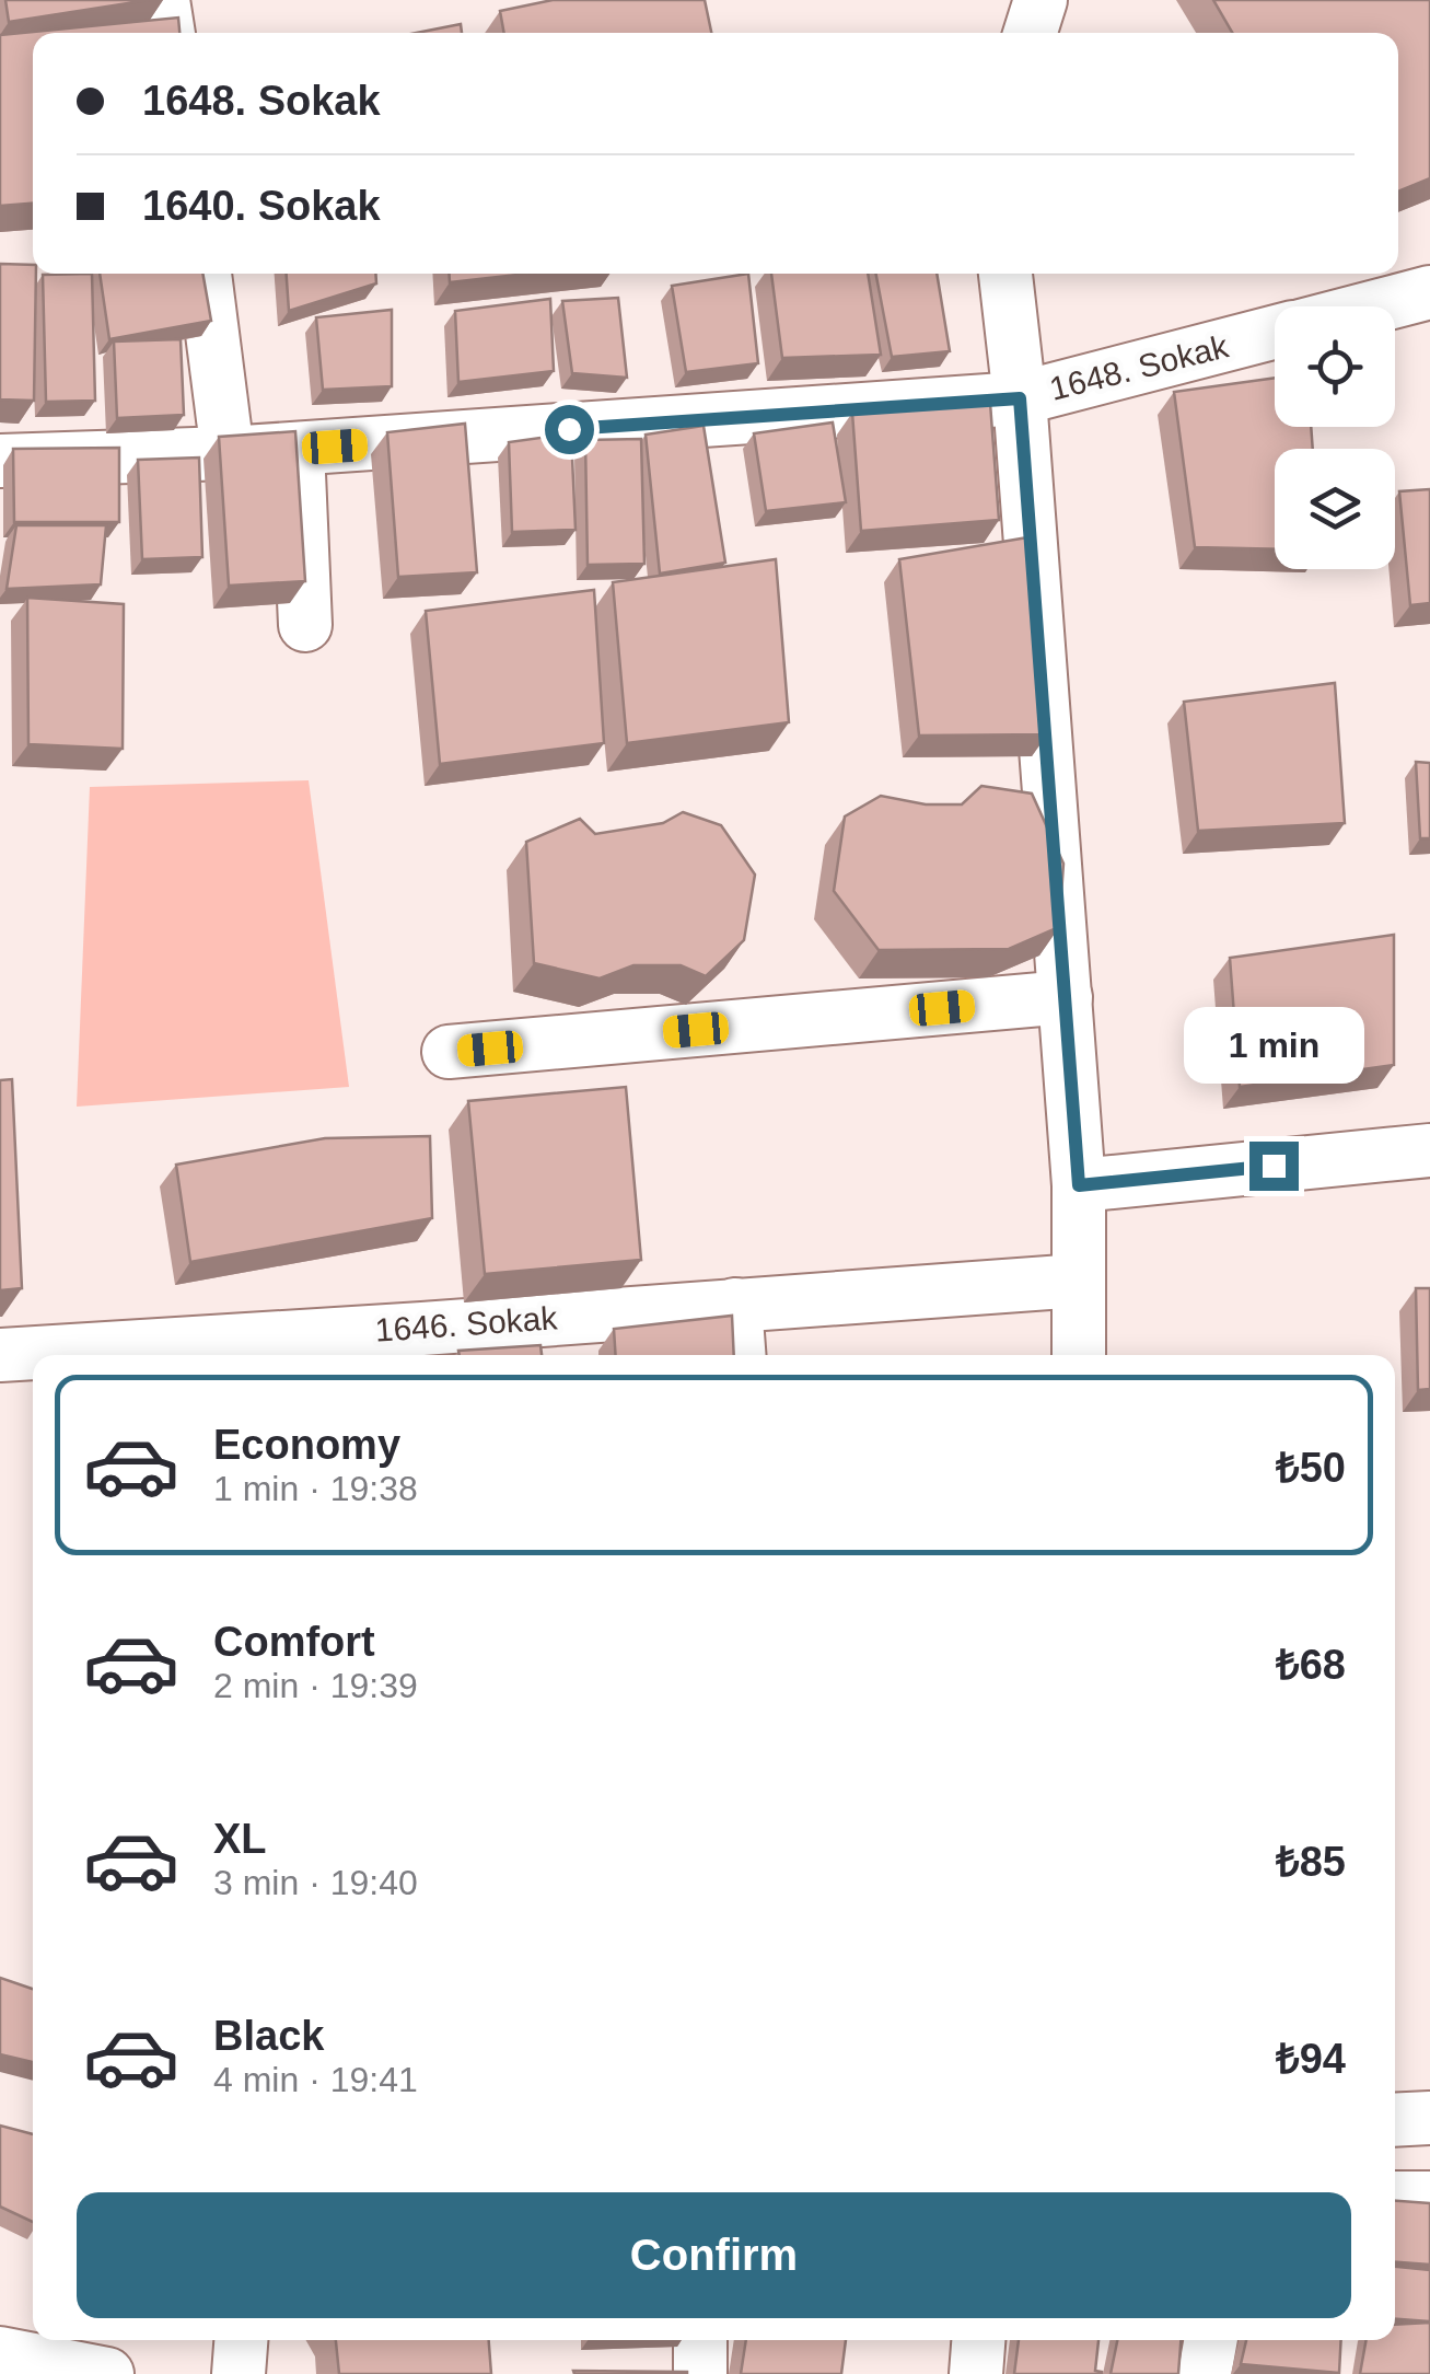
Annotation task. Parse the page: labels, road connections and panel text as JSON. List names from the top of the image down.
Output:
{
  "streets": {
    "street": ["1648. Sokak", "1646. Sokak"]
  },
  "page": {
    "banner": ["1648. Sokak", "1640. Sokak"],
    "bubble": "1 min",
    "list": [
      {
        "name": "Economy",
        "note": "1 min · 19:38",
        "value": "₺50"
      },
      {
        "name": "Comfort",
        "note": "2 min · 19:39",
        "value": "₺68"
      },
      {
        "name": "XL",
        "note": "3 min · 19:40",
        "value": "₺85"
      },
      {
        "name": "Black",
        "note": "4 min · 19:41",
        "value": "₺94"
      }
    ],
    "buttons": "Confirm"
  }
}
